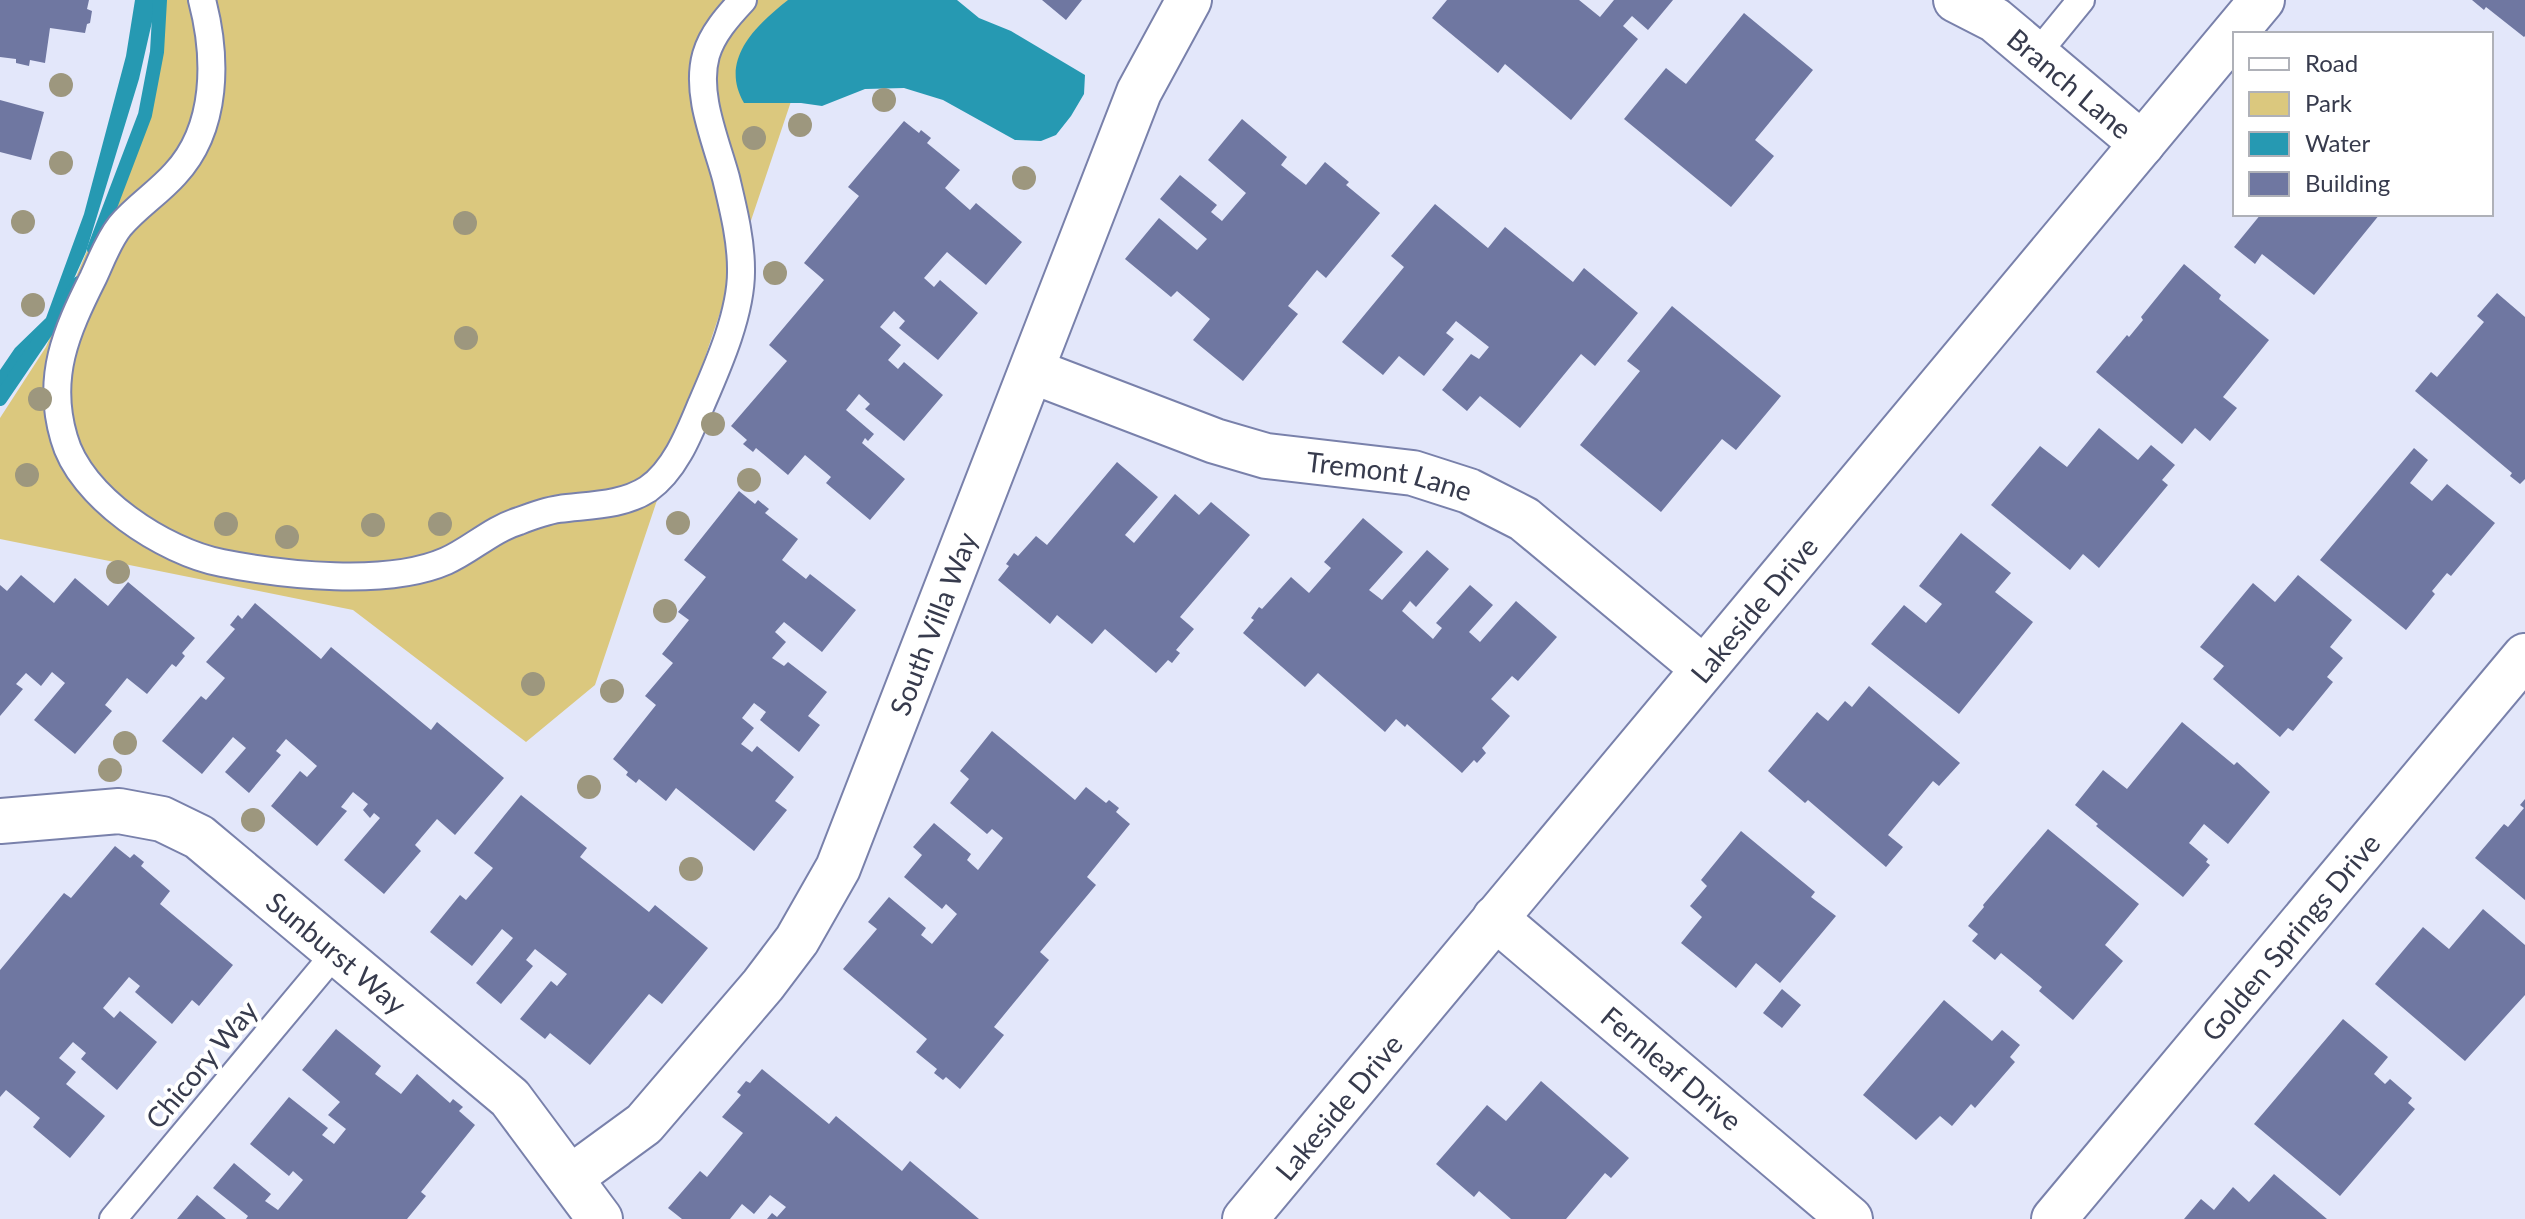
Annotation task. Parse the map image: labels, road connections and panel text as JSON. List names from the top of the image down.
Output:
{
  "streets": {
    "street": [
      "Branch Lane",
      "Tremont Lane",
      "Lakeside Drive",
      "South Villa Way",
      "Golden Springs Drive",
      "Sunburst Way",
      "Fernleaf Drive"
    ],
    "lane": ["Chicory Way"]
  },
  "crossings": [
    ["Branch Lane", "Lakeside Drive"],
    ["Tremont Lane", "Lakeside Drive"],
    ["Tremont Lane", "South Villa Way"],
    ["Lakeside Drive", "Fernleaf Drive"],
    ["South Villa Way", "Sunburst Way"],
    ["Sunburst Way", "Chicory Way"]
  ],
  "legend": [
    "Road",
    "Park",
    "Water",
    "Building"
  ]
}
